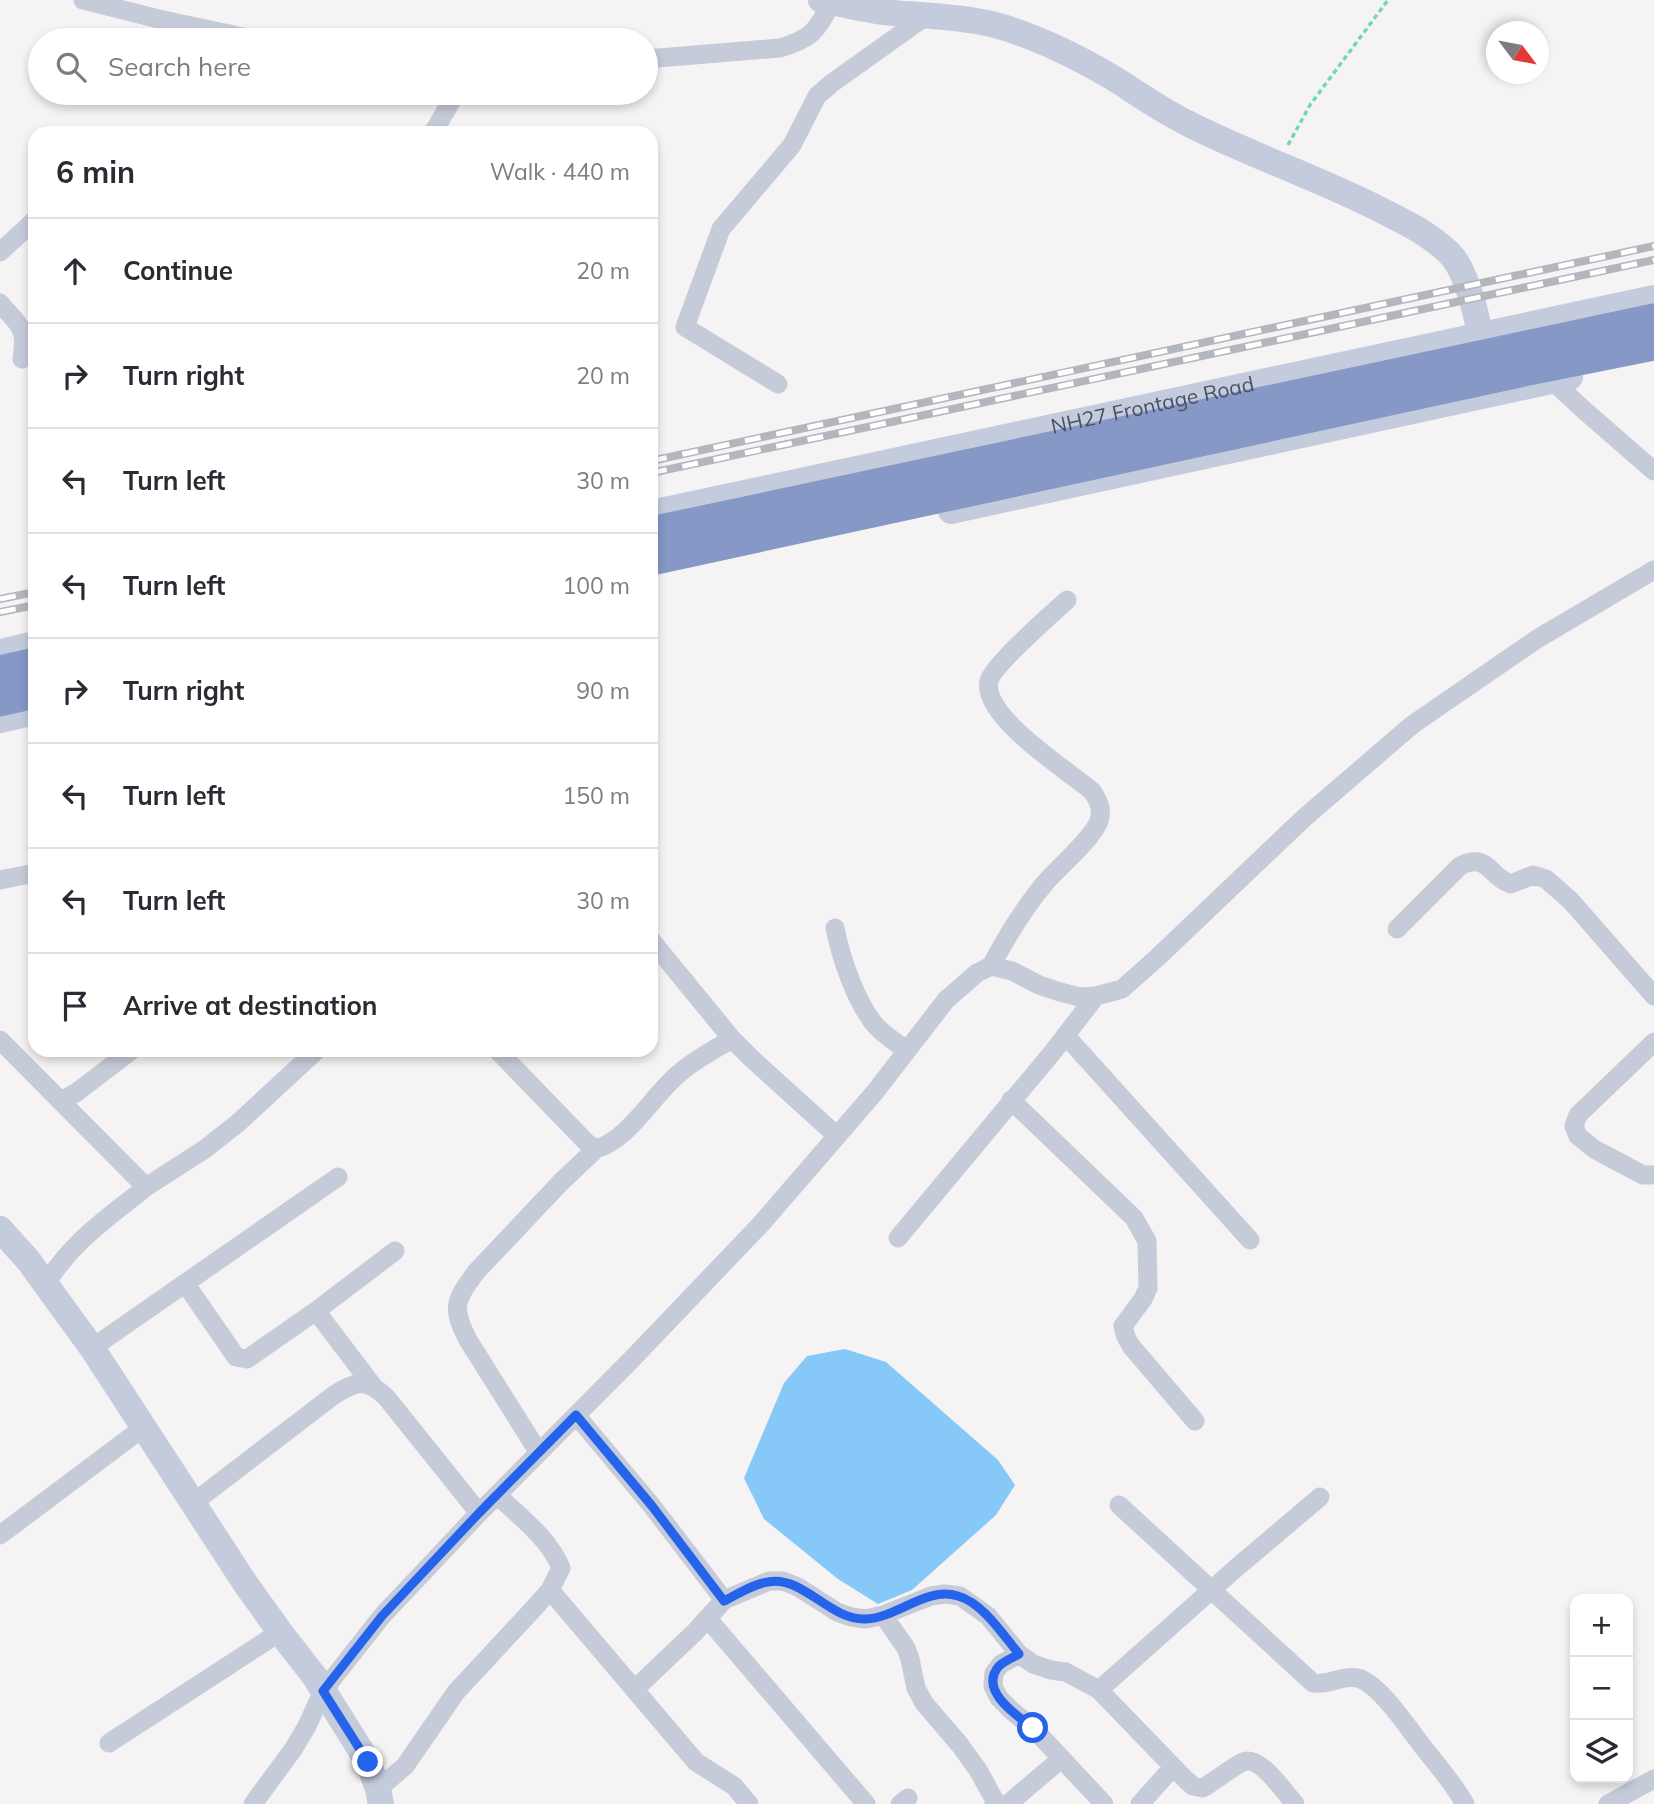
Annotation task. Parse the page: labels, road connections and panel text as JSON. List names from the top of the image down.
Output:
{
  "streets": {
    "street": ["NH27 Frontage Road"]
  },
  "north": "bottom right",
  "page": {
    "search": "Search here",
    "heading": ["6 min", "Walk · 440 m"],
    "list": [
      ["Continue", "20 m"],
      ["Turn right", "20 m"],
      ["Turn left", "30 m"],
      ["Turn left", "100 m"],
      ["Turn right", "90 m"],
      ["Turn left", "150 m"],
      ["Turn left", "30 m"],
      "Arrive at destination"
    ],
    "map_buttons": ["+", "−"]
  }
}
